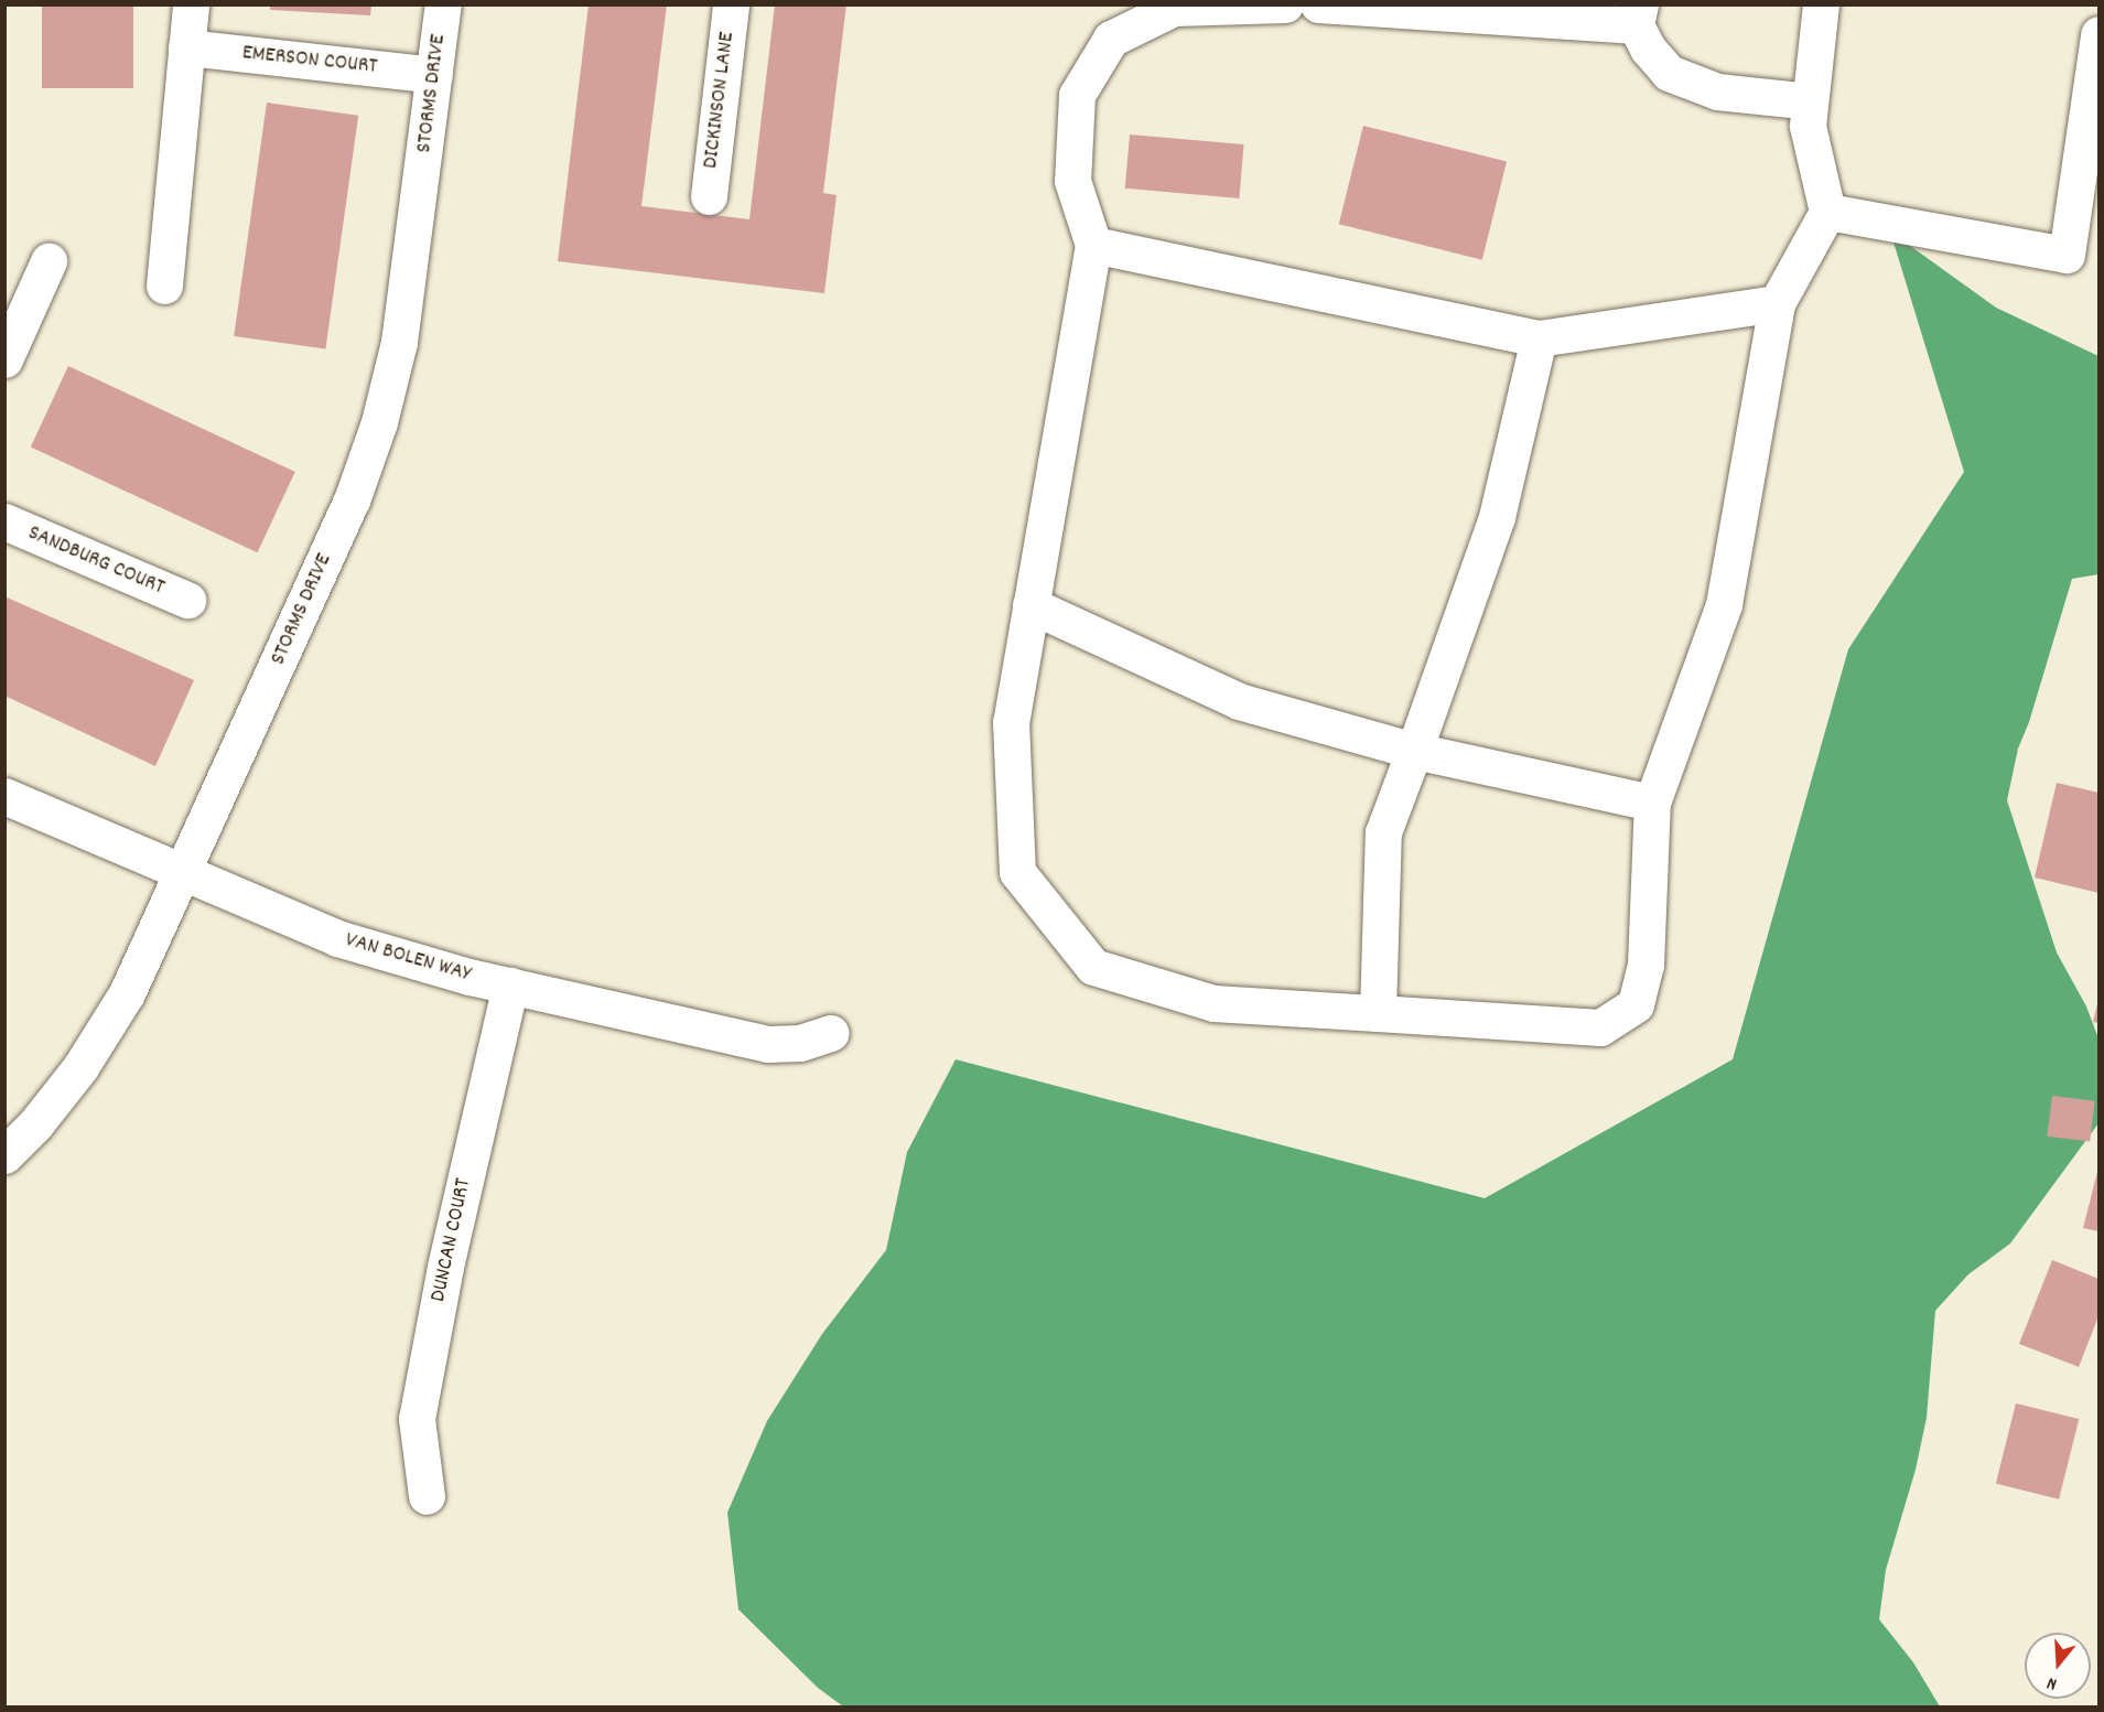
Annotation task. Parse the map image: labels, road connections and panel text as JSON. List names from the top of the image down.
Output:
{
  "streets": {
    "street": [
      "EMERSON COURT",
      "STORMS DRIVE",
      "DICKINSON LANE",
      "SANDBURG COURT",
      "VAN BOLEN WAY",
      "DUNCAN COURT"
    ]
  },
  "crossings": [
    ["EMERSON COURT", "STORMS DRIVE"],
    ["STORMS DRIVE", "VAN BOLEN WAY"],
    ["VAN BOLEN WAY", "DUNCAN COURT"]
  ],
  "north": "bottom"
}
